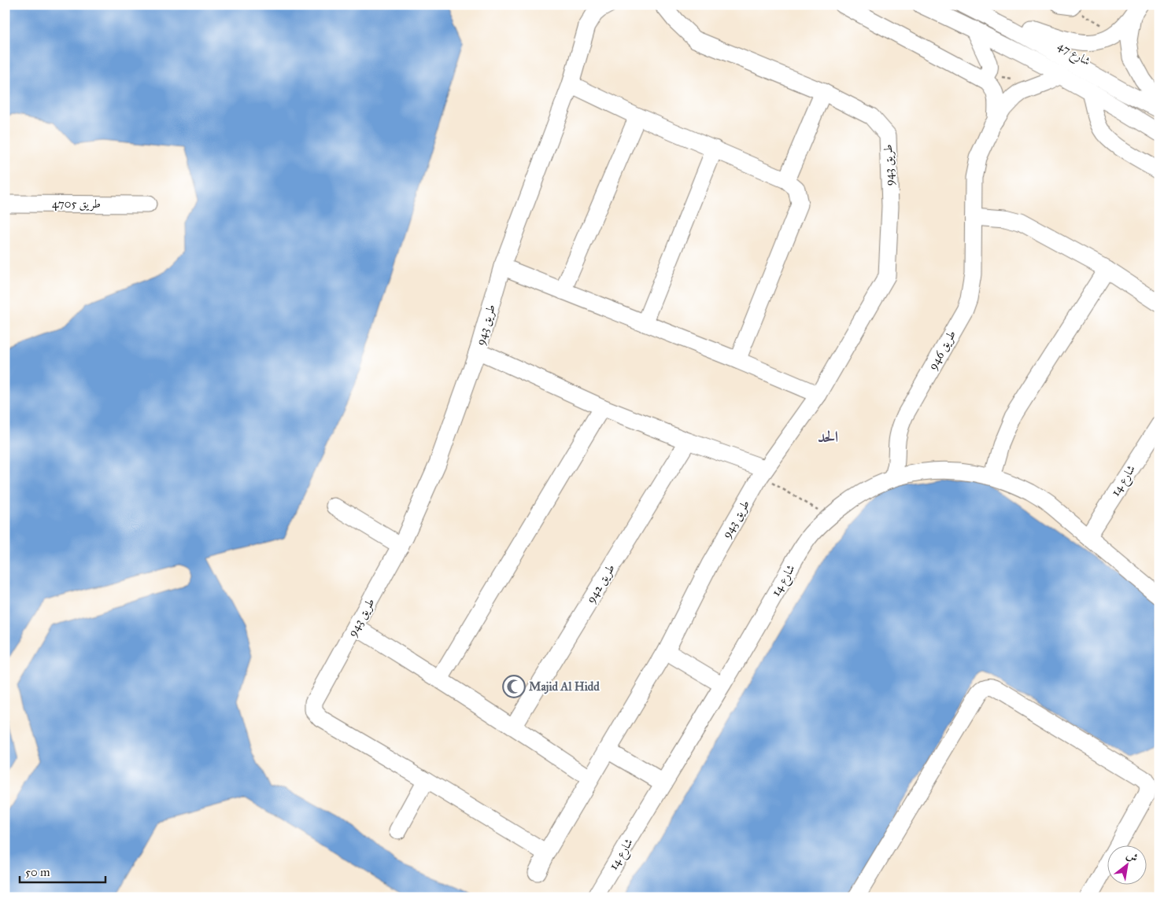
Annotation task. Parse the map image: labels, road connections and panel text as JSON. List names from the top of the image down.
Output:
{
  "streets": {
    "street": [
      "شارع 47",
      "طريق 943",
      "طريق 4705",
      "طريق 946",
      "شارع 14",
      "طريق 942"
    ]
  },
  "crossings": [
    ["طريق 946", "شارع 14"]
  ],
  "districts": ["الحد"],
  "places": {
    "mosque": ["Majid Al Hidd"]
  },
  "scale_bar": "50 m",
  "north": "top right"
}
